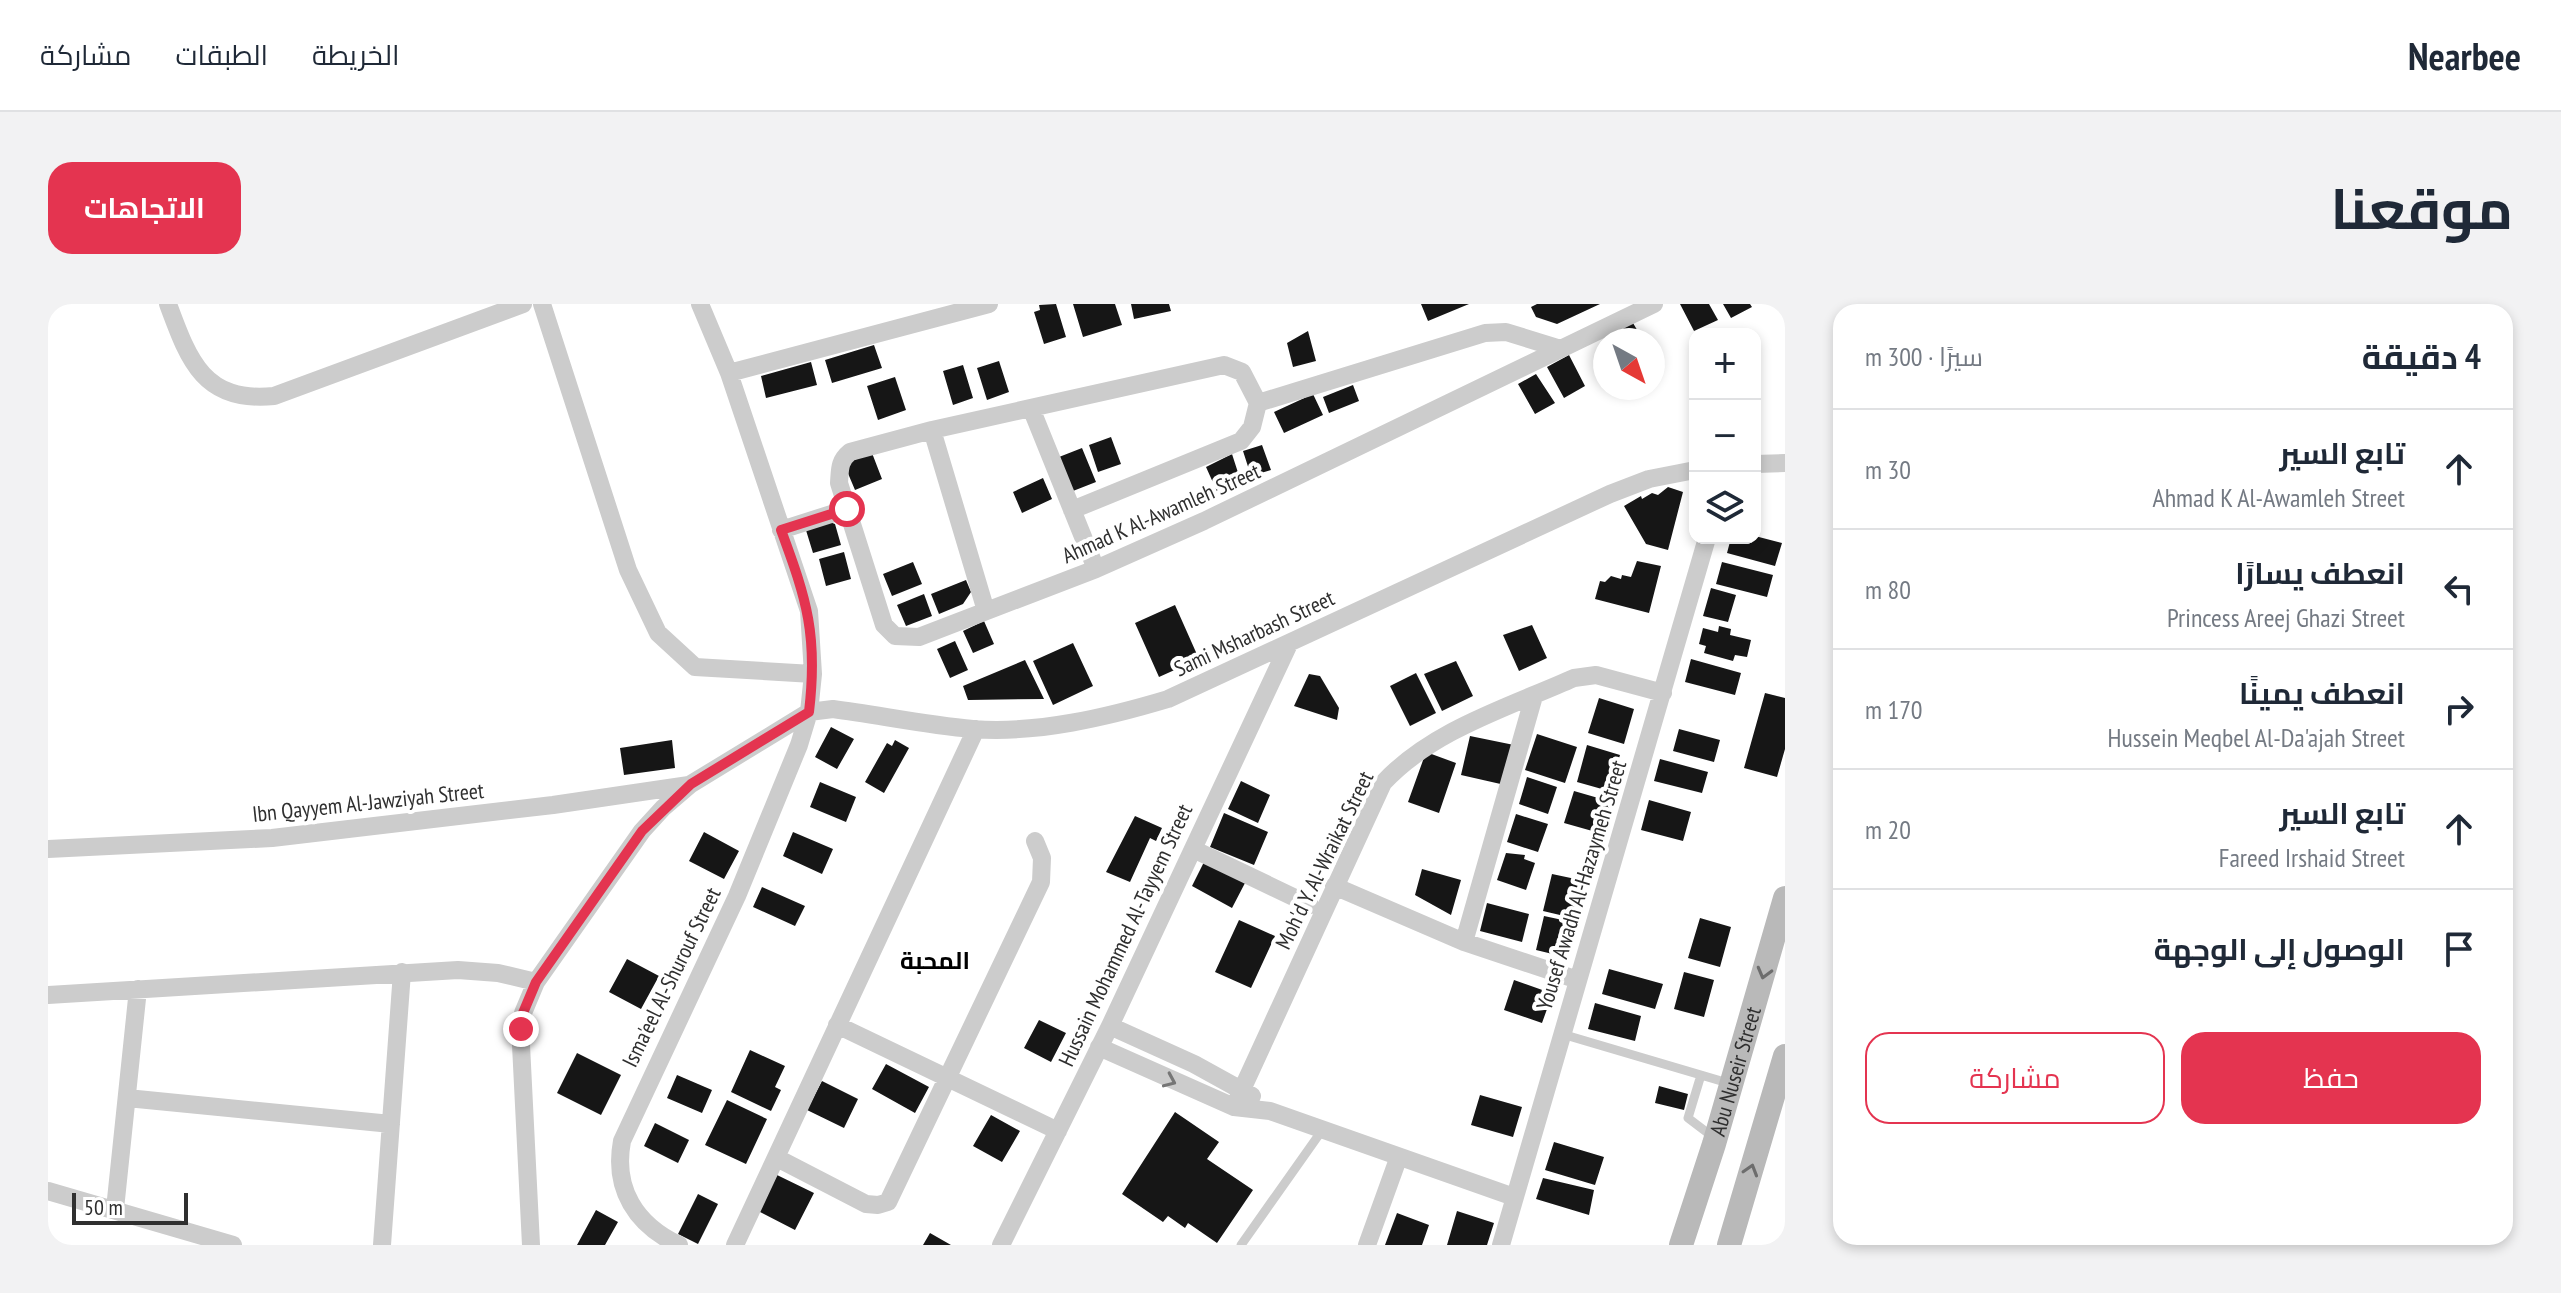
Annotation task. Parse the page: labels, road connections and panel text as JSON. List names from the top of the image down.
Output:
{
  "streets": {
    "main road": ["Abu Nuseir Street"],
    "street": [
      "Ahmad K Al-Awamleh Street",
      "Sami Msharbash Street",
      "Ibn Qayyem Al-Jawziyah Street",
      "Moh'd Y. Al-Wraikat Street",
      "Yousef Awadh Al-Hazaymeh Street",
      "Hussain Mohammed Al-Tayyem Street",
      "Isma'eel Al-Shurouf Street"
    ]
  },
  "crossings": [
    ["Sami Msharbash Street", "Hussain Mohammed Al-Tayyem Street"],
    ["Sami Msharbash Street", "Isma'eel Al-Shurouf Street"],
    ["Moh'd Y. Al-Wraikat Street", "Yousef Awadh Al-Hazaymeh Street"]
  ],
  "districts": ["المحبة"],
  "scale_bar": "50 m",
  "north": "bottom right",
  "page": {
    "header": "Nearbee",
    "nav": ["الخريطة", "الطبقات", "مشاركة"],
    "title": "موقعنا",
    "buttons": [
      "الاتجاهات",
      ["حفظ", "مشاركة"]
    ],
    "heading": ["4 دقيقة", "سيرًا · 300 m"],
    "map_buttons": ["+", "−"],
    "list": [
      ["تابع السير", "Ahmad K Al-Awamleh Street", "30 m"],
      ["انعطف يسارًا", "Princess Areej Ghazi Street", "80 m"],
      ["انعطف يمينًا", "Hussein Meqbel Al-Da'ajah Street", "170 m"],
      ["تابع السير", "Fareed Irshaid Street", "20 m"],
      "الوصول إلى الوجهة"
    ],
    "scale": "50 m"
  }
}
